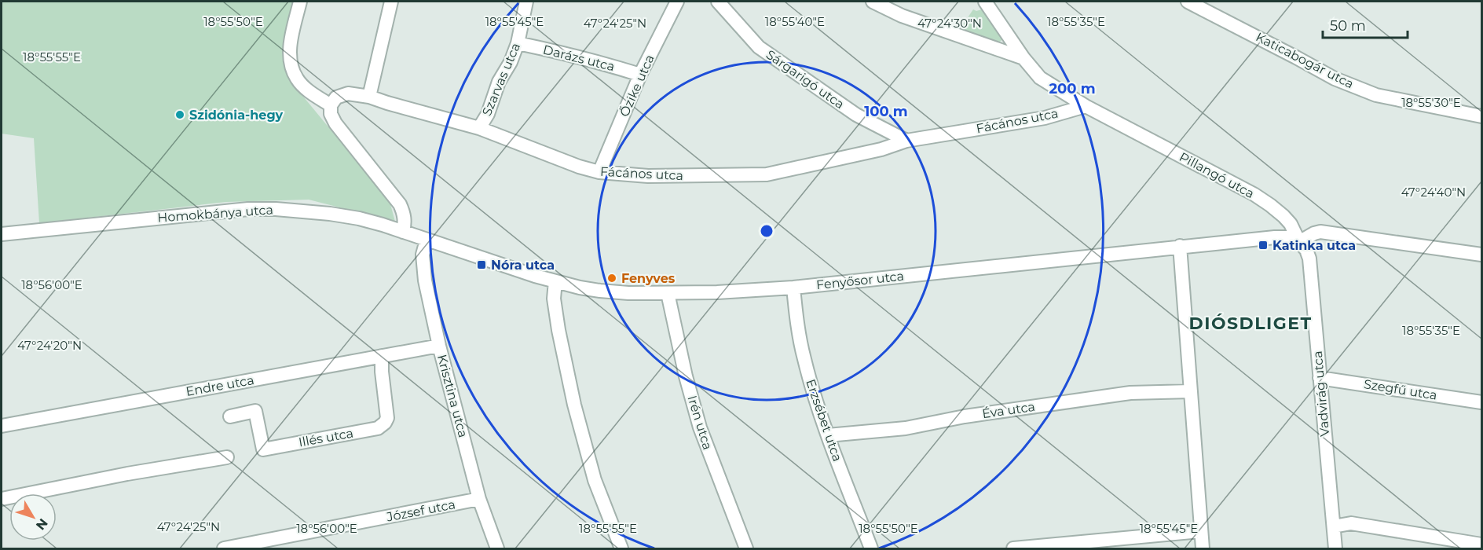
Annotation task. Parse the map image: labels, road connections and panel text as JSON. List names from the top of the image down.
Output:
{
  "streets": {
    "street": [
      "Darázs utca",
      "Katicabogár utca",
      "Szarvas utca",
      "Sárgarigó utca",
      "Őzike utca",
      "Fácános utca",
      "Pillangó utca",
      "Homokbánya utca",
      "Fenyősor utca",
      "Endre utca",
      "Szegfű utca",
      "Vadvirág utca",
      "Krisztina utca",
      "Éva utca",
      "Erzsébet utca",
      "Irén utca",
      "Illés utca",
      "József utca"
    ]
  },
  "crossings": [
    ["Darázs utca", "Szarvas utca"],
    ["Darázs utca", "Őzike utca"],
    ["Szarvas utca", "Fácános utca"],
    ["Sárgarigó utca", "Fácános utca"],
    ["Őzike utca", "Fácános utca"],
    ["Fácános utca", "Pillangó utca"],
    ["Pillangó utca", "Fenyősor utca"],
    ["Pillangó utca", "Vadvirág utca"],
    ["Homokbánya utca", "Fenyősor utca"],
    ["Homokbánya utca", "Krisztina utca"],
    ["Fenyősor utca", "Vadvirág utca"],
    ["Fenyősor utca", "Krisztina utca"],
    ["Fenyősor utca", "Erzsébet utca"],
    ["Fenyősor utca", "Irén utca"],
    ["Endre utca", "Krisztina utca"],
    ["Endre utca", "Illés utca"],
    ["Szegfű utca", "Vadvirág utca"],
    ["Krisztina utca", "József utca"],
    ["Éva utca", "Erzsébet utca"]
  ],
  "districts": ["DIÓSDLIGET"],
  "places": {
    "other": ["Szidónia-hegy", "Fenyves"],
    "transit": ["Katinka utca", "Nóra utca"]
  },
  "scale_bar": "50 m",
  "north": "bottom right",
  "coordinates": [
    "18°55'40\"E",
    "18°55'50\"E",
    "18°55'45\"E",
    "18°55'35\"E",
    "47°24'25\"N",
    "47°24'30\"N",
    "18°55'55\"E",
    "18°55'30\"E",
    "47°24'40\"N",
    "18°56'00\"E",
    "47°24'20\"N"
  ],
  "rings": ["200 m", "100 m"]
}
